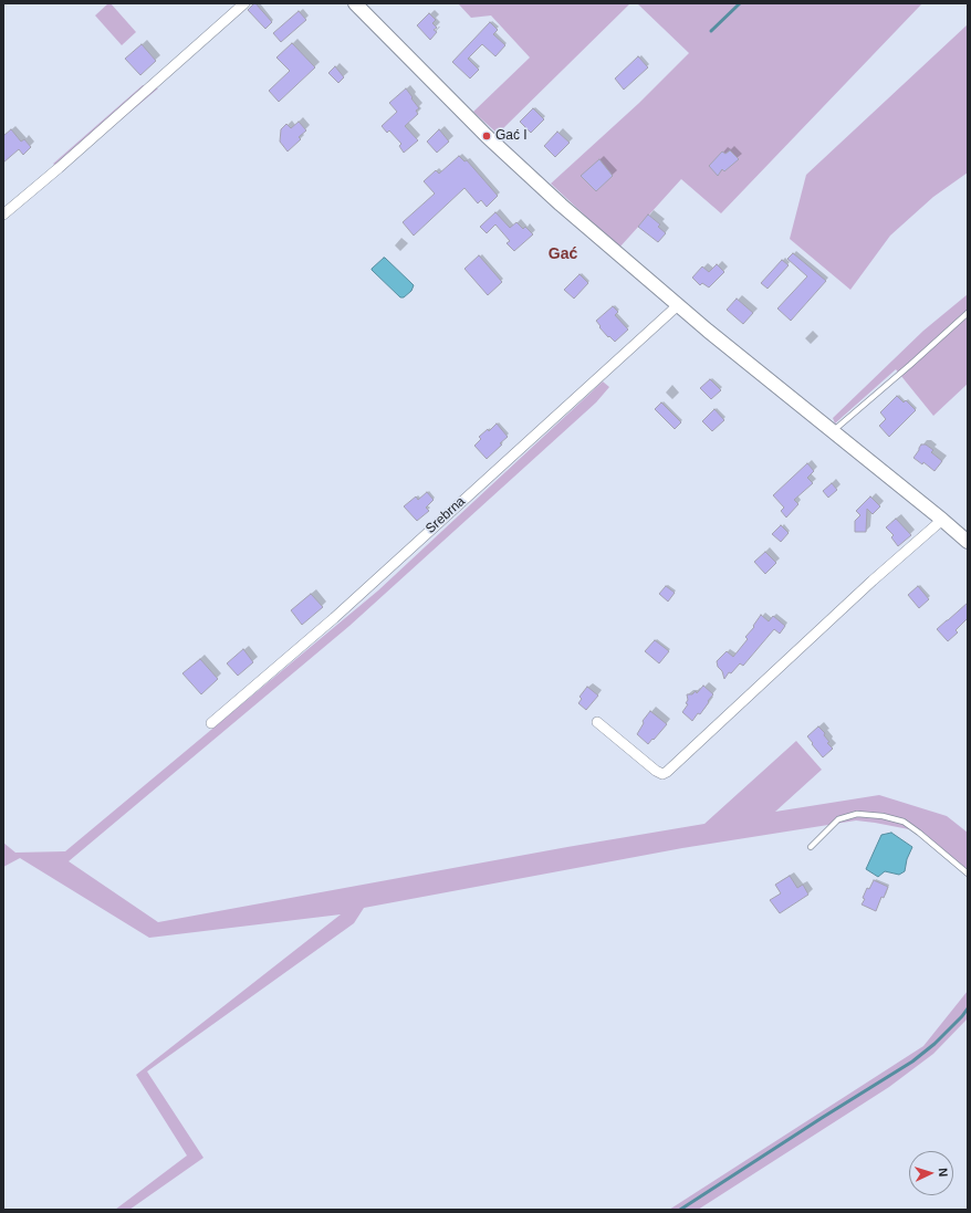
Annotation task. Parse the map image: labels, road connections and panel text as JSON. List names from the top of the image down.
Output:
{
  "streets": {
    "street": ["Srebrna"]
  },
  "districts": ["Gać"],
  "places": ["Gać I"],
  "north": "right"
}
